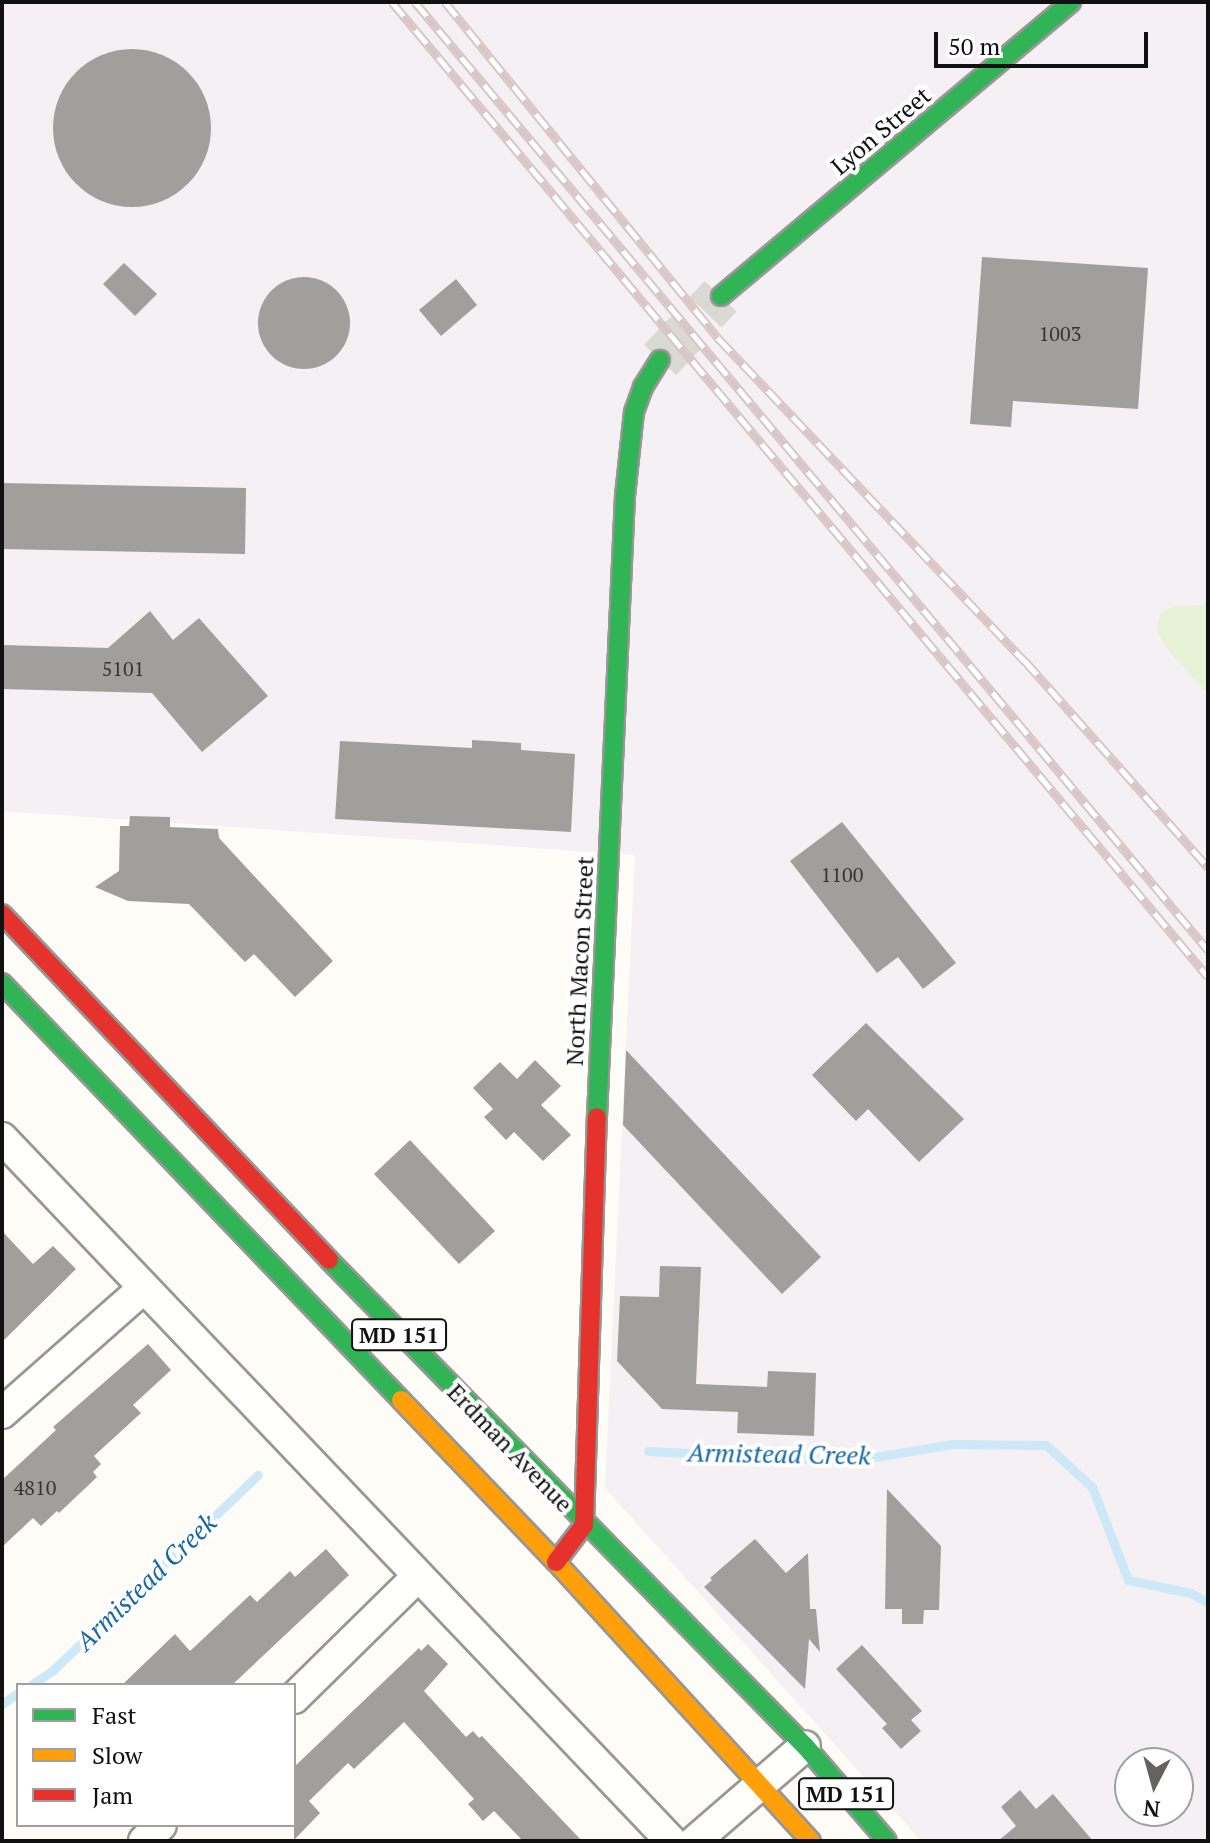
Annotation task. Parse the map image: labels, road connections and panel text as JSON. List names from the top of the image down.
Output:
{
  "streets": {
    "main road": [
      "Lyon Street",
      "North Macon Street",
      "MD 151",
      "Erdman Avenue"
    ]
  },
  "crossings": [
    ["North Macon Street", "Erdman Avenue"]
  ],
  "water": ["Armistead Creek"],
  "house_numbers": [
    "1003",
    "5101",
    "1100",
    "4810"
  ],
  "legend": ["Fast", "Slow", "Jam"],
  "scale_bar": "50 m",
  "north": "bottom"
}
